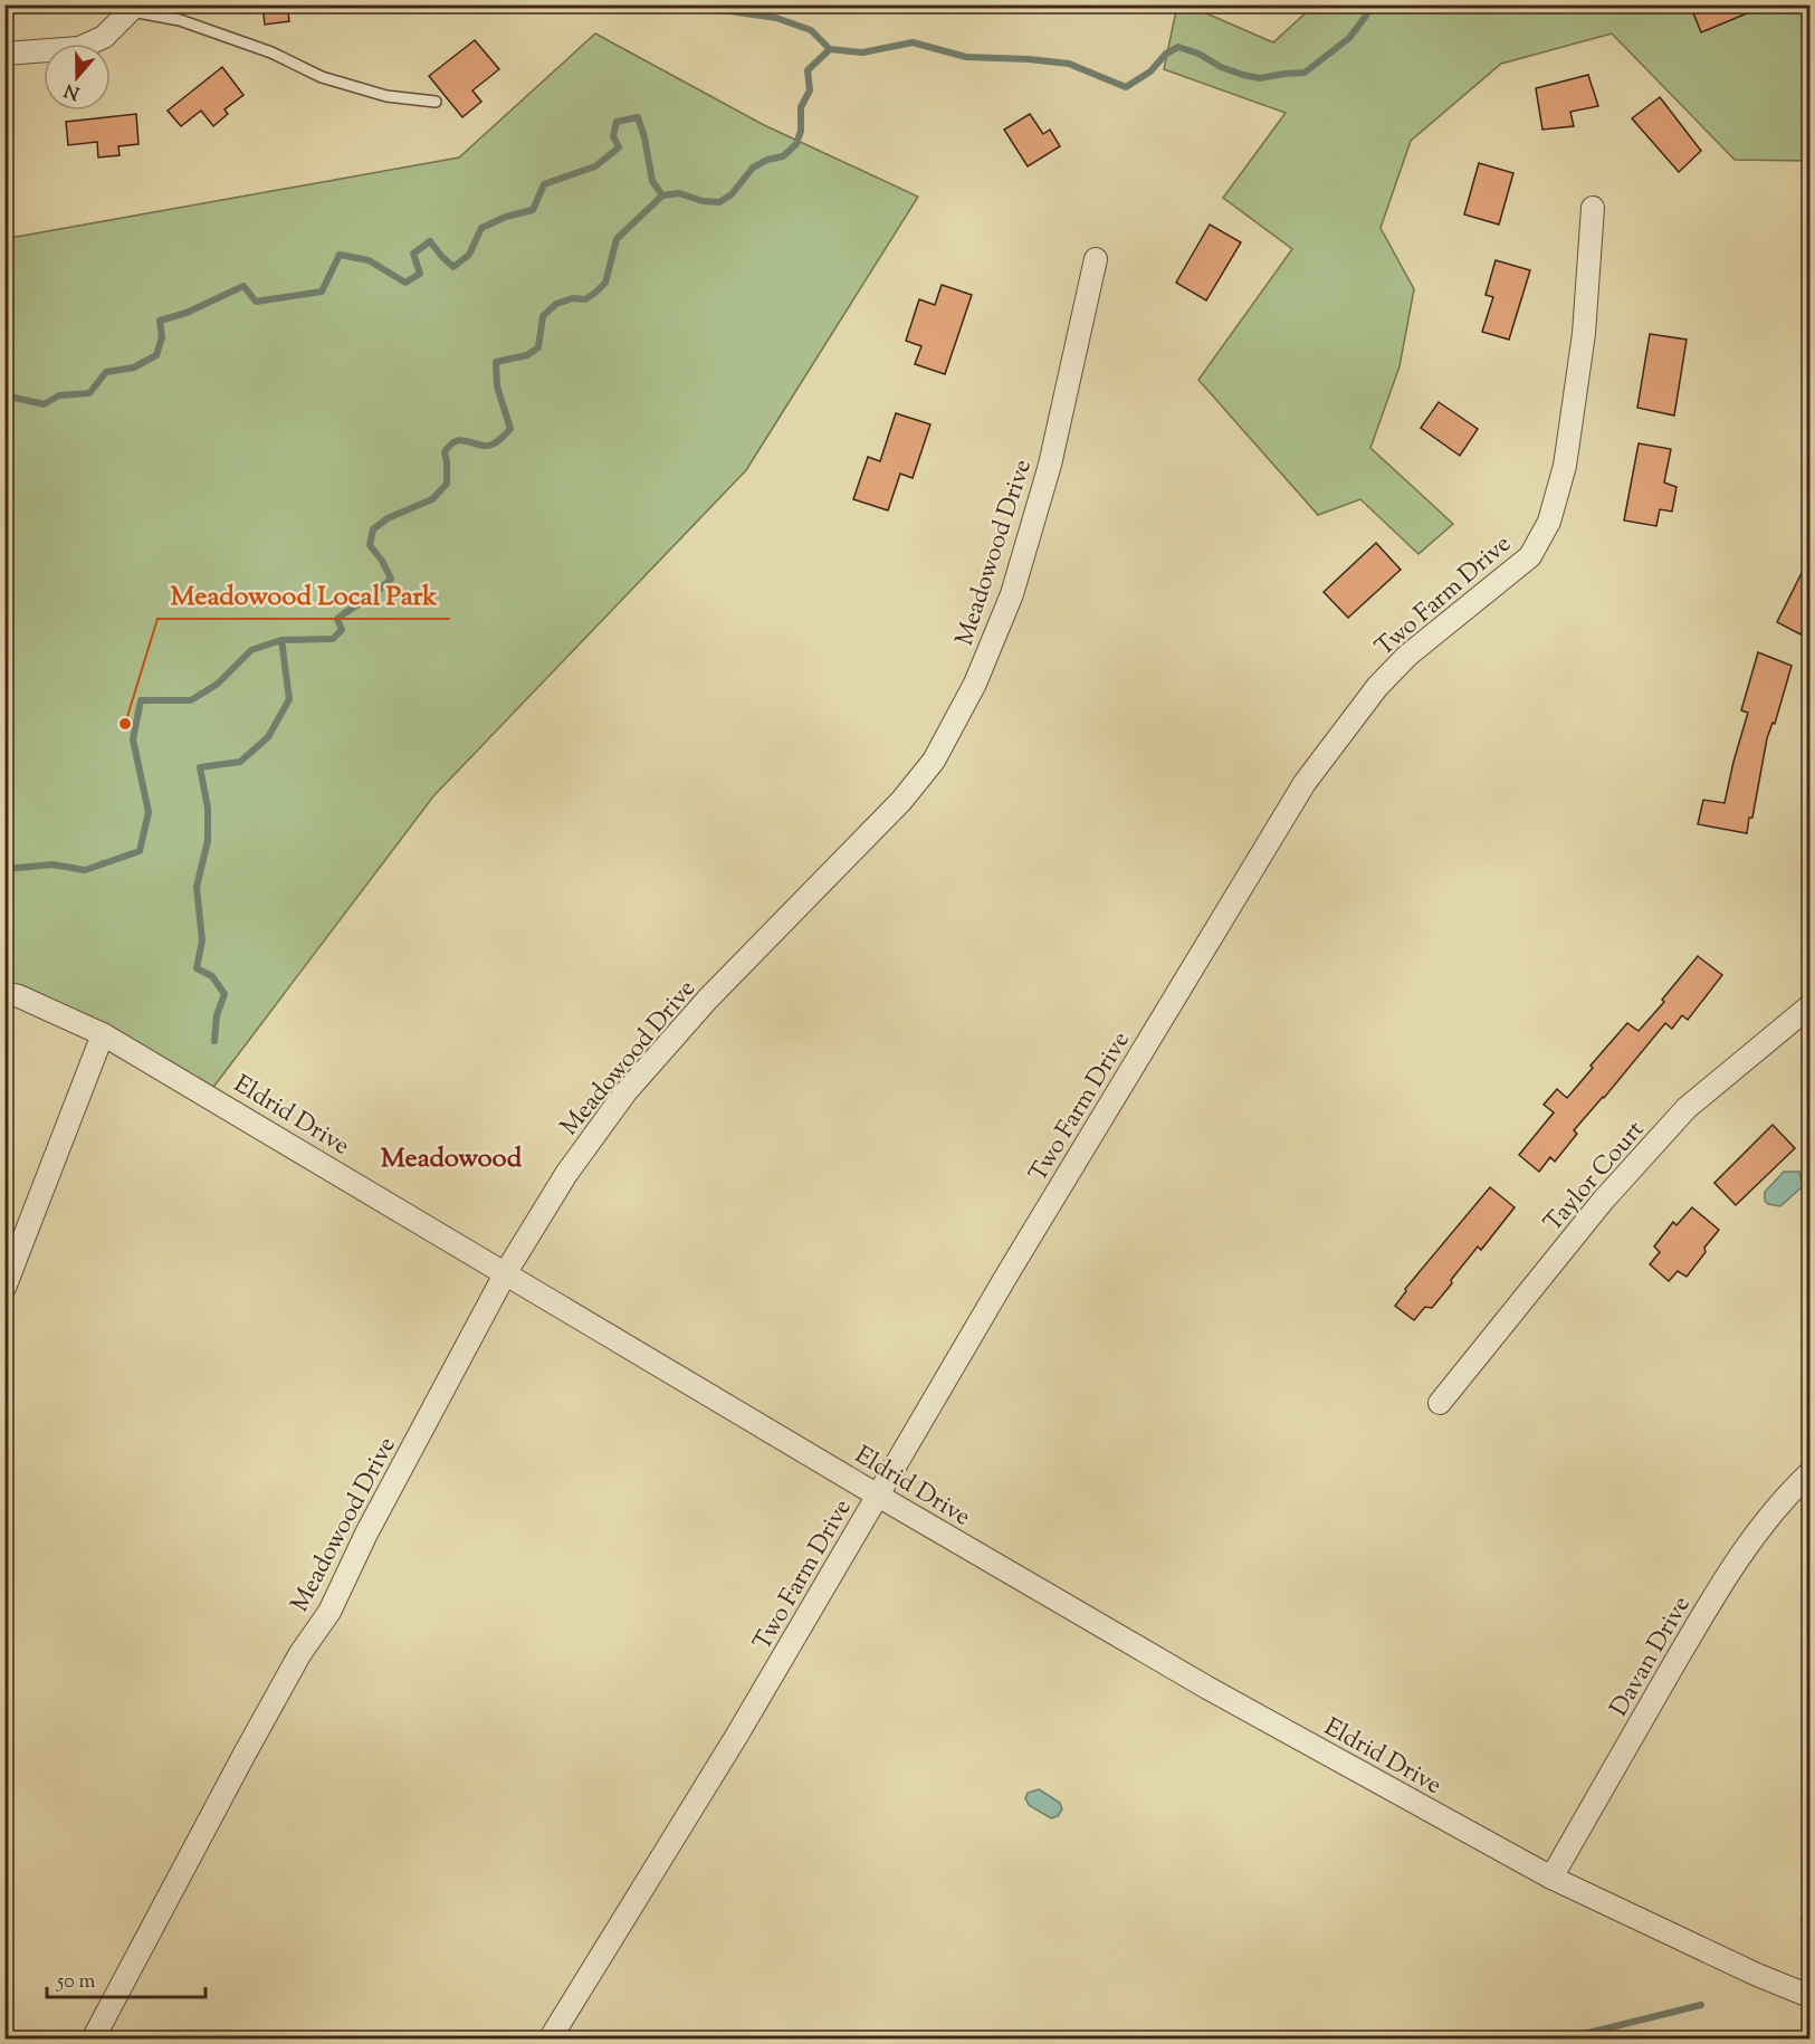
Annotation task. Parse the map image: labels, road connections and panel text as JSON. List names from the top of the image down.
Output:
{
  "streets": {
    "street": [
      "Meadowood Drive",
      "Two Farm Drive",
      "Eldrid Drive",
      "Taylor Court",
      "Davan Drive"
    ]
  },
  "crossings": [
    ["Meadowood Drive", "Eldrid Drive"],
    ["Two Farm Drive", "Eldrid Drive"],
    ["Eldrid Drive", "Davan Drive"]
  ],
  "districts": ["Meadowood"],
  "places": ["Meadowood Local Park"],
  "scale_bar": "50 m",
  "north": "bottom"
}
